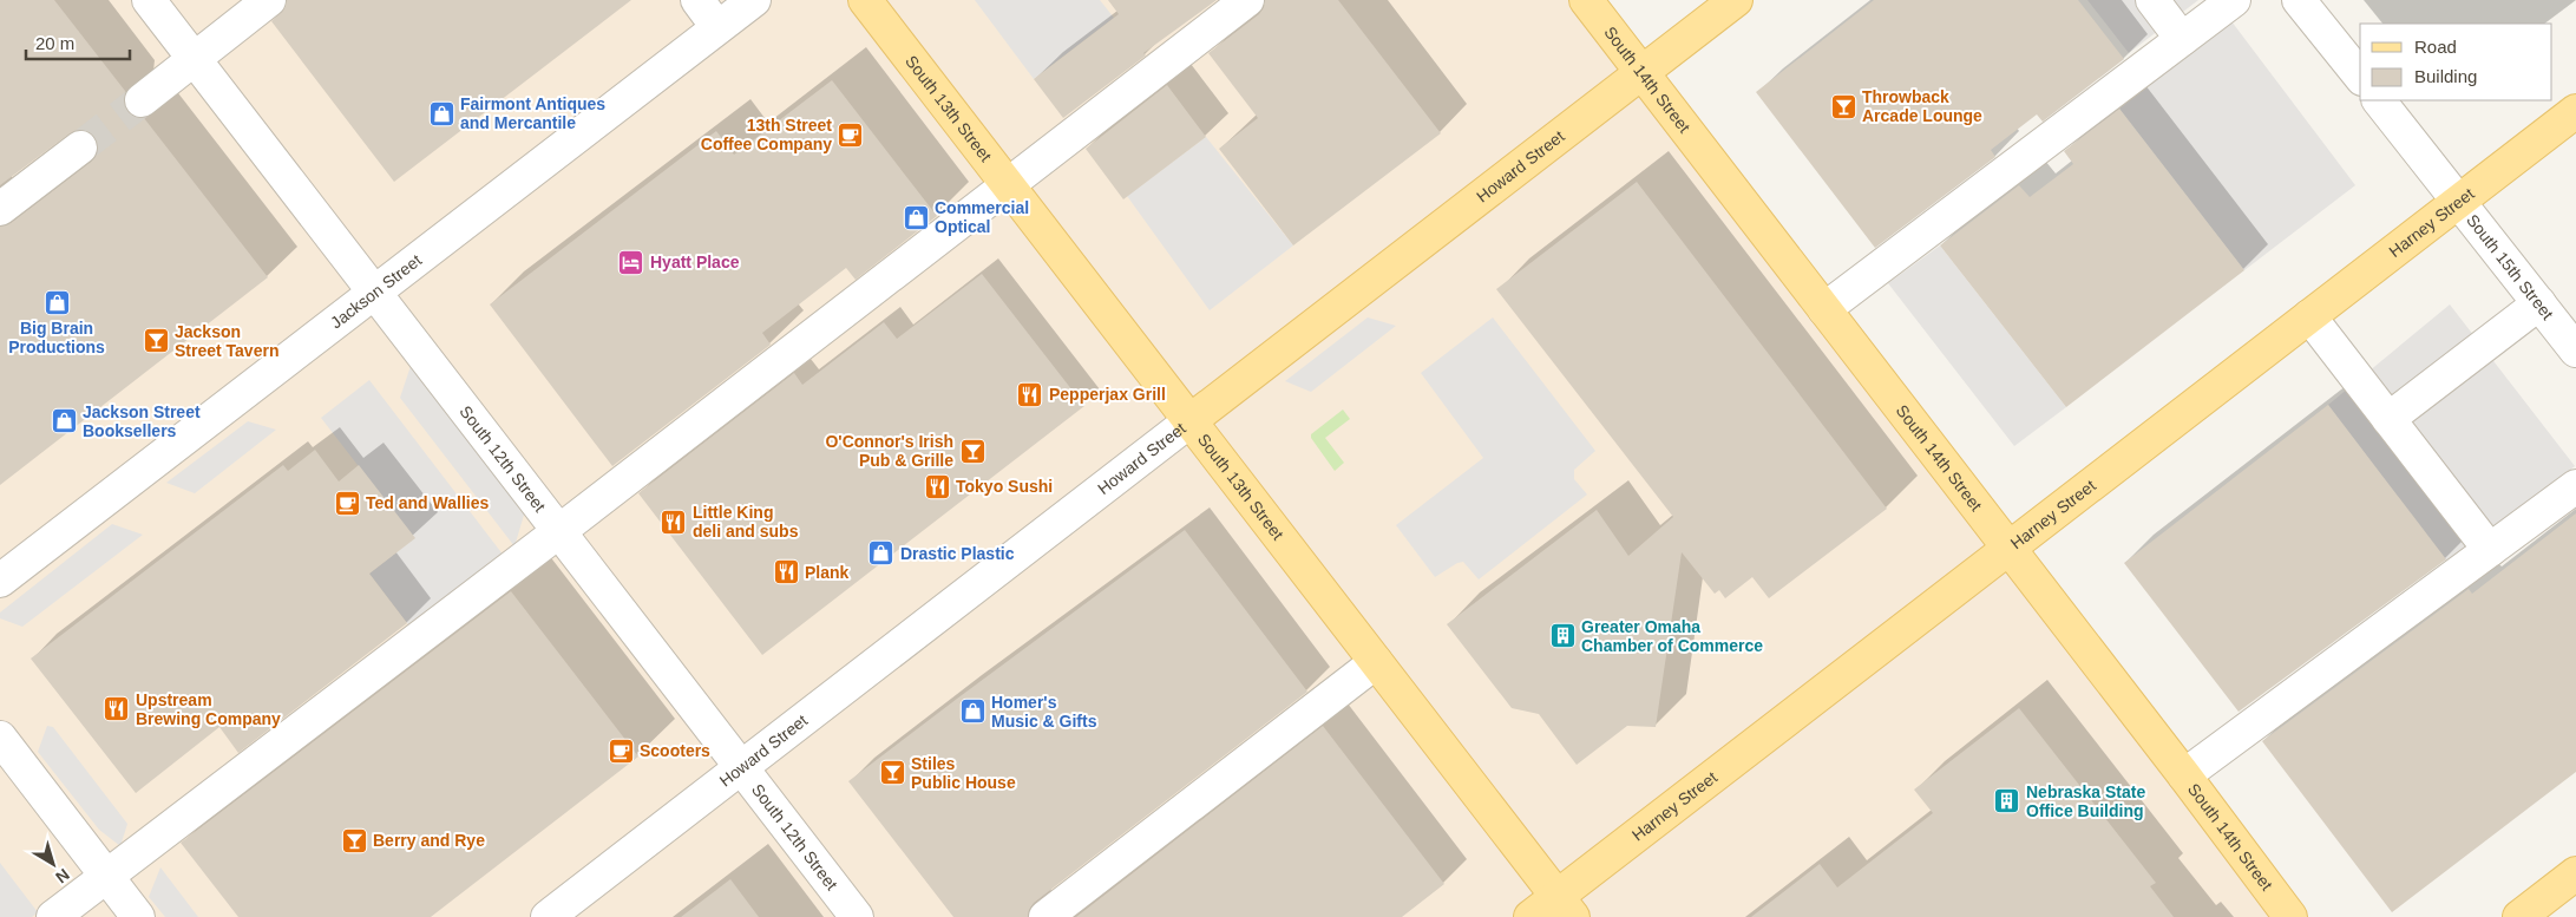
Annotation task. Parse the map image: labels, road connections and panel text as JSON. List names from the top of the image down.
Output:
{
  "streets": {
    "main road": [
      "South 14th Street",
      "South 13th Street",
      "Howard Street",
      "Harney Street"
    ],
    "street": ["South 15th Street", "Jackson Street", "South 12th Street"]
  },
  "crossings": [
    ["South 14th Street", "Howard Street"],
    ["South 14th Street", "Harney Street"],
    ["South 13th Street", "Howard Street"],
    ["South 13th Street", "Harney Street"],
    ["Howard Street", "South 12th Street"],
    ["Harney Street", "South 15th Street"],
    ["Jackson Street", "South 12th Street"]
  ],
  "places": {
    "bar": [
      "Throwback Arcade Lounge",
      "Jackson Street Tavern",
      "O'Connor's Irish Pub & Grille",
      "Stiles Public House",
      "Berry and Rye"
    ],
    "shop": [
      "Fairmont Antiques and Mercantile",
      "Commercial Optical",
      "Big Brain Productions",
      "Jackson Street Booksellers",
      "Drastic Plastic",
      "Homer's Music & Gifts"
    ],
    "cafe": ["13th Street Coffee Company", "Ted and Wallies", "Scooters"],
    "hotel": ["Hyatt Place"],
    "restaurant": [
      "Pepperjax Grill",
      "Tokyo Sushi",
      "Little King deli and subs",
      "Plank",
      "Upstream Brewing Company"
    ],
    "building": ["Greater Omaha Chamber of Commerce", "Nebraska State Office Building"]
  },
  "legend": ["Road", "Building"],
  "scale_bar": "20 m",
  "north": "bottom right"
}
